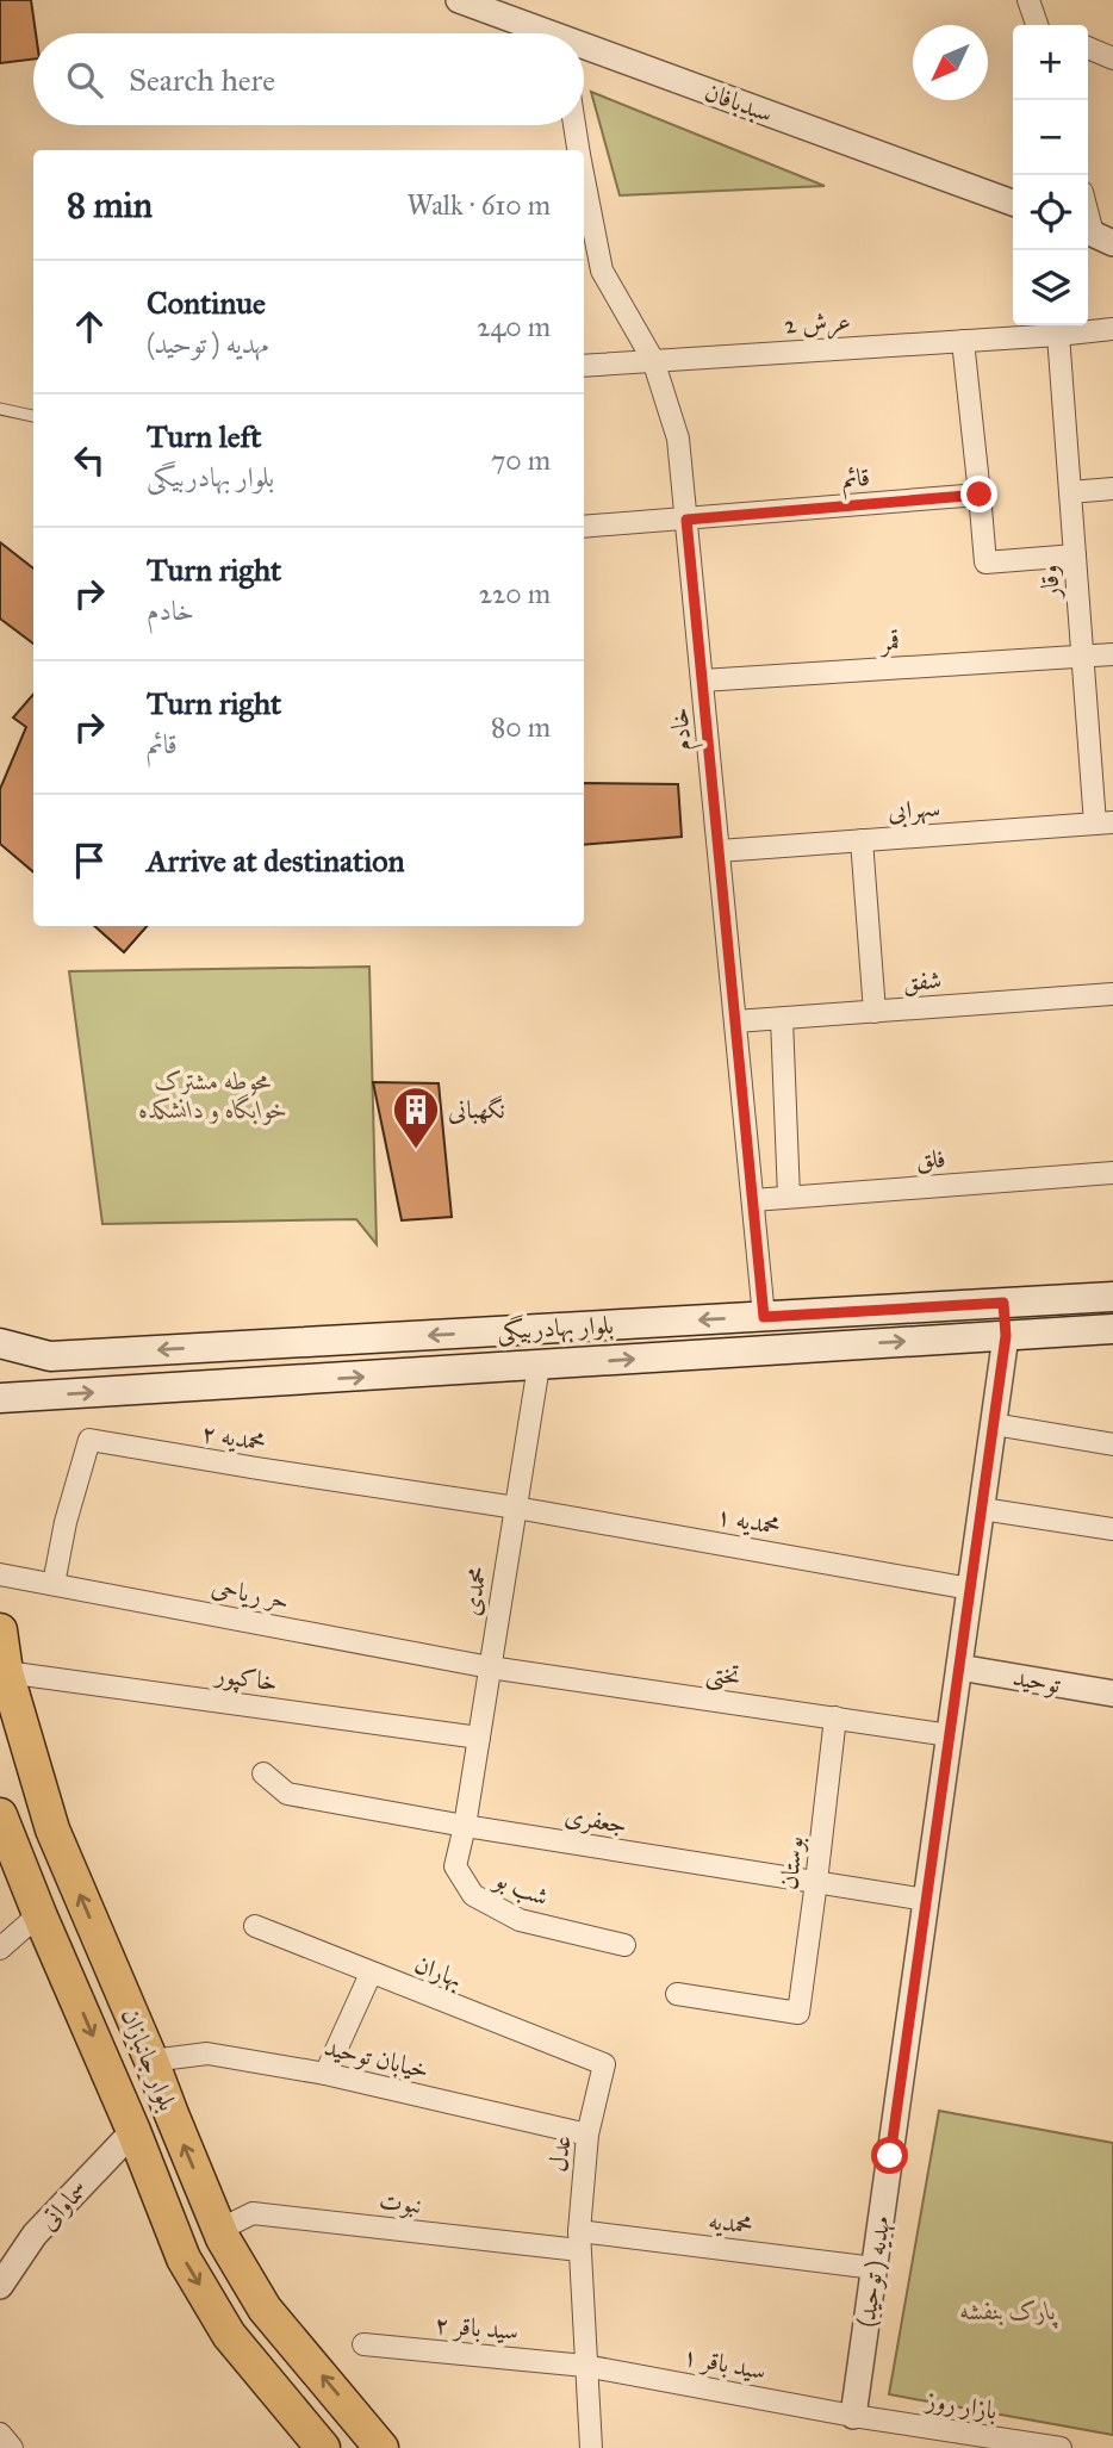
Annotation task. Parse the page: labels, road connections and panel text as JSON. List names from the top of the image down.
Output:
{
  "streets": {
    "main road": ["بلوار بهادربیگی", "بلوار جانبازان"],
    "street": [
      "سبدبافان",
      "عرش 2",
      "قائم",
      "وقار",
      "قمر",
      "خادم",
      "سهرابی",
      "شفق",
      "فلق",
      "محمدیه ۲",
      "محمدیه ۱",
      "محمدی",
      "حر ریاحی",
      "تختی",
      "خاکپور",
      "توحید",
      "جعفری",
      "بوستان",
      "شب بو",
      "بهاران",
      "خیابان توحید",
      "عدل",
      "نبوت",
      "سماواتی",
      "محمدیه",
      "مهدیه ( توحید)",
      "سید باقر ۲",
      "سید باقر ۱",
      "بازار روز"
    ]
  },
  "crossings": [
    ["عرش 2", "وقار"],
    ["عرش 2", "خادم"],
    ["قائم", "خادم"],
    ["وقار", "قمر"],
    ["وقار", "سهرابی"],
    ["قمر", "خادم"],
    ["خادم", "سهرابی"],
    ["خادم", "شفق"],
    ["خادم", "فلق"],
    ["خادم", "بلوار بهادربیگی"],
    ["بلوار بهادربیگی", "محمدی"],
    ["بلوار بهادربیگی", "مهدیه ( توحید)"],
    ["محمدیه ۲", "محمدیه ۱"],
    ["محمدیه ۲", "محمدی"],
    ["محمدیه ۲", "حر ریاحی"],
    ["محمدیه ۱", "محمدی"],
    ["محمدیه ۱", "مهدیه ( توحید)"],
    ["محمدی", "حر ریاحی"],
    ["محمدی", "تختی"],
    ["محمدی", "خاکپور"],
    ["محمدی", "جعفری"],
    ["محمدی", "شب بو"],
    ["حر ریاحی", "تختی"],
    ["تختی", "بوستان"],
    ["تختی", "مهدیه ( توحید)"],
    ["خاکپور", "بلوار جانبازان"],
    ["توحید", "مهدیه ( توحید)"],
    ["جعفری", "بوستان"],
    ["جعفری", "شب بو"],
    ["جعفری", "مهدیه ( توحید)"],
    ["بهاران", "عدل"],
    ["خیابان توحید", "بلوار جانبازان"],
    ["خیابان توحید", "عدل"],
    ["بلوار جانبازان", "نبوت"],
    ["بلوار جانبازان", "سماواتی"],
    ["عدل", "نبوت"],
    ["عدل", "محمدیه"],
    ["عدل", "سید باقر ۲"],
    ["عدل", "سید باقر ۱"],
    ["نبوت", "محمدیه"],
    ["محمدیه", "مهدیه ( توحید)"],
    ["مهدیه ( توحید)", "سید باقر ۱"],
    ["مهدیه ( توحید)", "بازار روز"],
    ["سید باقر ۲", "سید باقر ۱"],
    ["سید باقر ۱", "بازار روز"]
  ],
  "parks": ["محوطه مشترک خوابگاه و دانشکده", "پارک بنفشه"],
  "places": {
    "building": ["نگهبانی"]
  },
  "north": "bottom left",
  "page": {
    "map_buttons": ["+", "−"],
    "search": "Search here",
    "heading": ["8 min", "Walk · 610 m"],
    "list": [
      ["Continue", "مهدیه ( توحید)", "240 m"],
      ["Turn left", "بلوار بهادربیگی", "70 m"],
      ["Turn right", "خادم", "220 m"],
      ["Turn right", "قائم", "80 m"],
      "Arrive at destination"
    ]
  }
}
